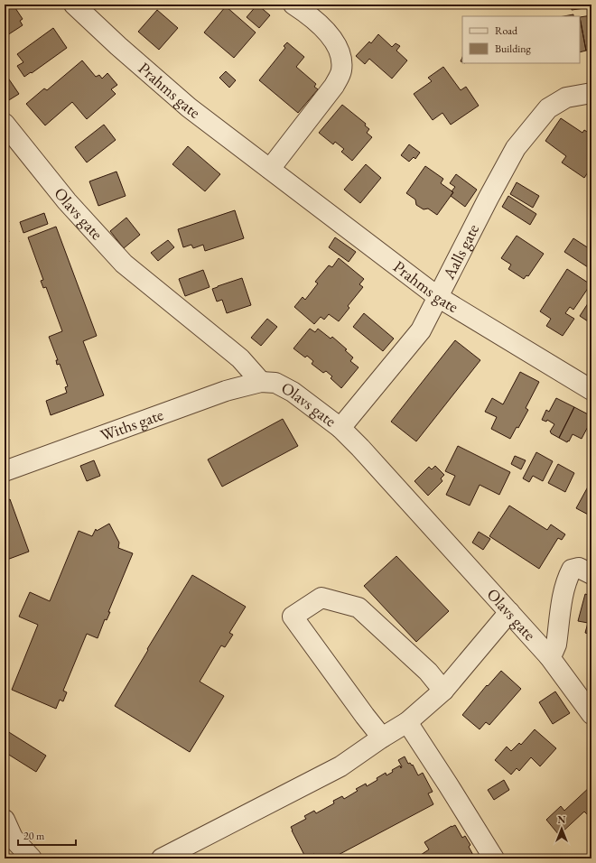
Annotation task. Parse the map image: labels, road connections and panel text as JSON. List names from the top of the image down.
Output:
{
  "streets": {
    "street": [
      "Prahms gate",
      "Olavs gate",
      "Aalls gate",
      "Withs gate"
    ]
  },
  "crossings": [
    ["Prahms gate", "Aalls gate"],
    ["Olavs gate", "Aalls gate"],
    ["Olavs gate", "Withs gate"]
  ],
  "legend": ["Road", "Building"],
  "scale_bar": "20 m",
  "north": "top"
}
